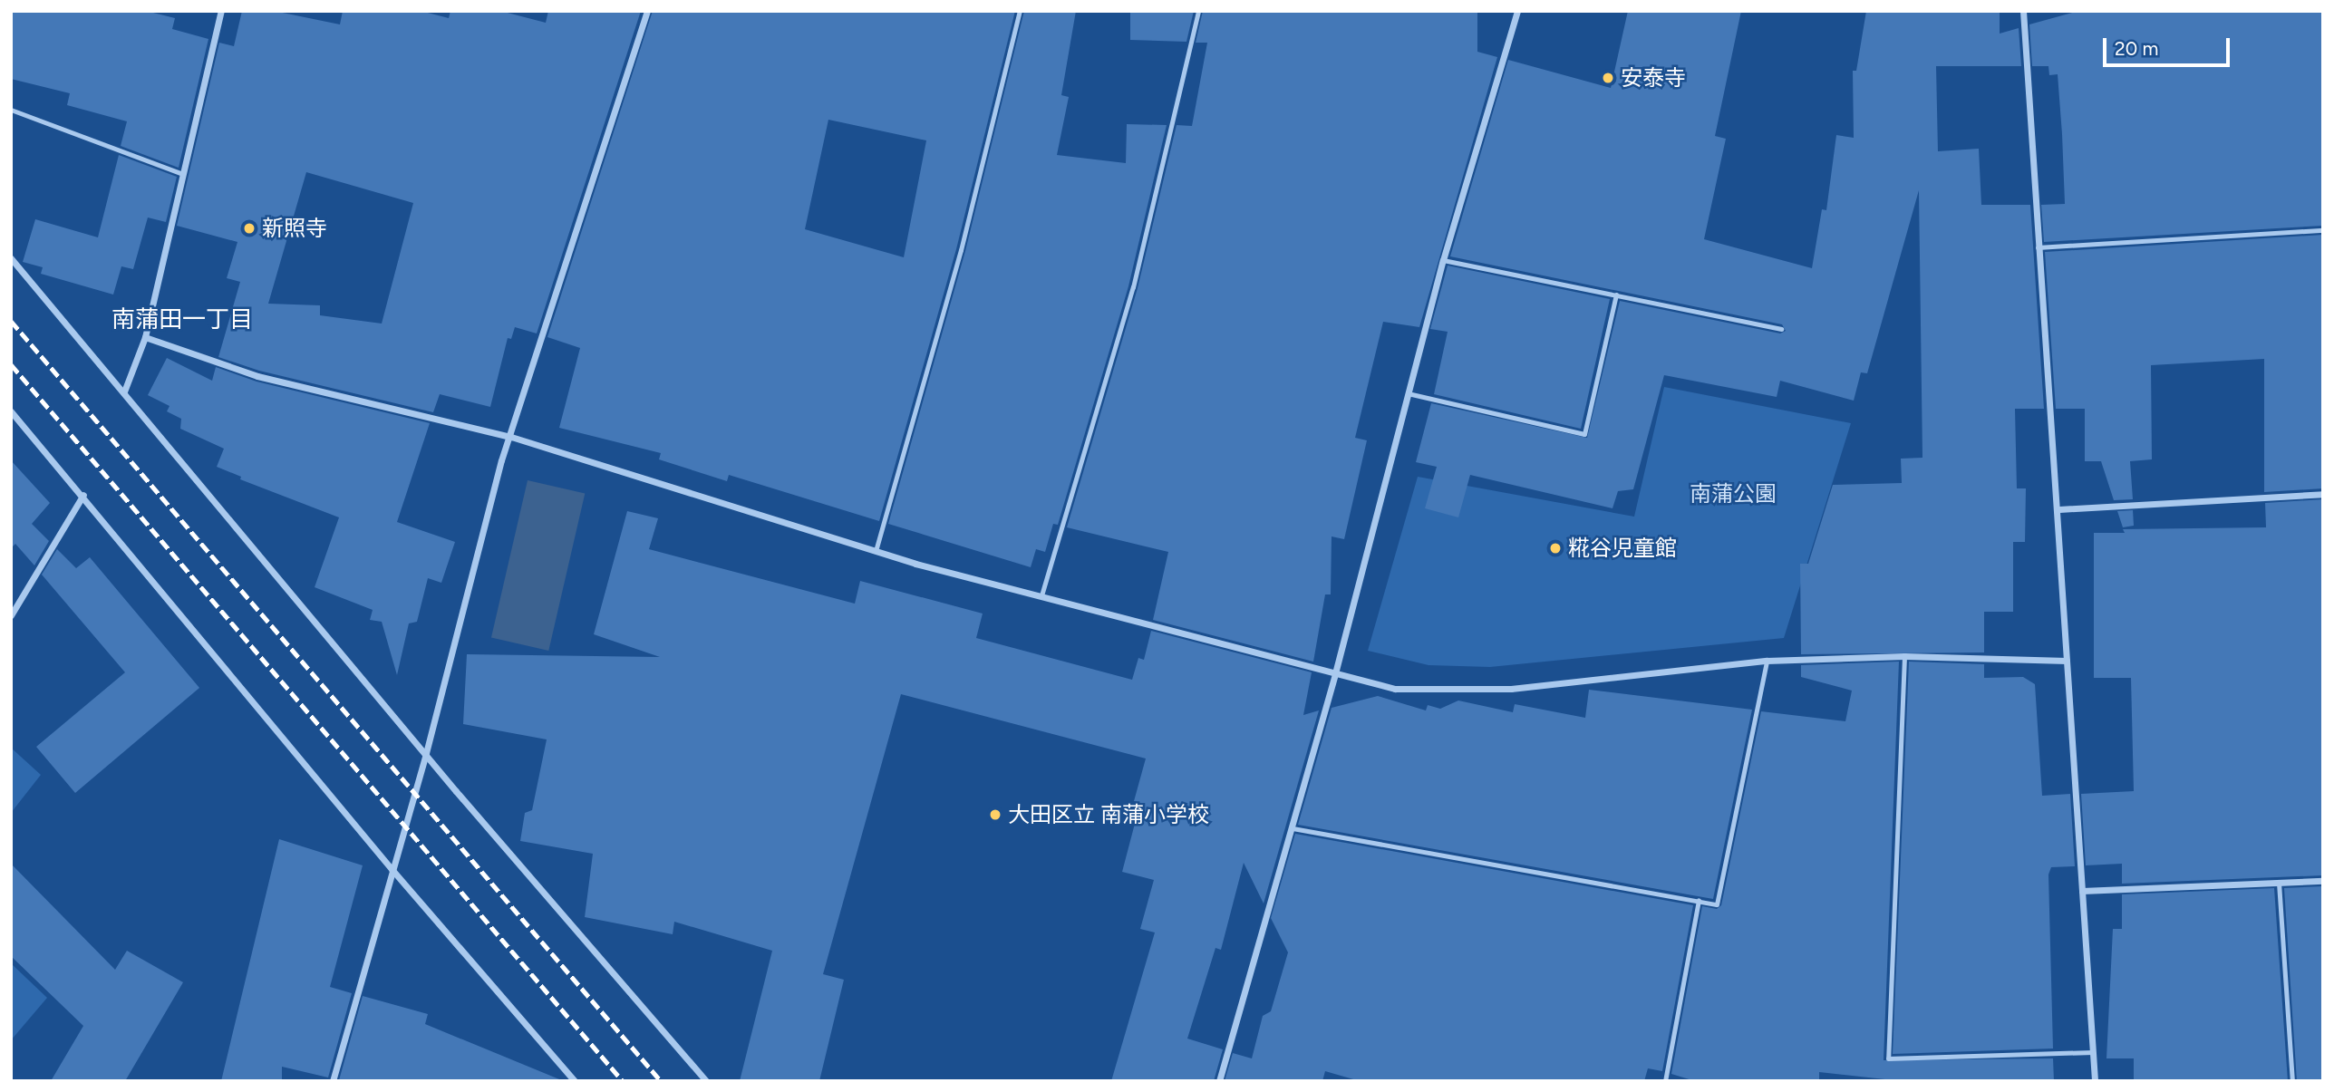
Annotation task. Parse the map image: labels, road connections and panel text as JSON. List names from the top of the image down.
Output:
{
  "districts": ["南蒲田一丁目"],
  "parks": ["南蒲公園"],
  "places": [
    "安泰寺",
    "新照寺",
    "糀谷児童館",
    "大田区立 南蒲小学校"
  ],
  "scale_bar": "20 m"
}
